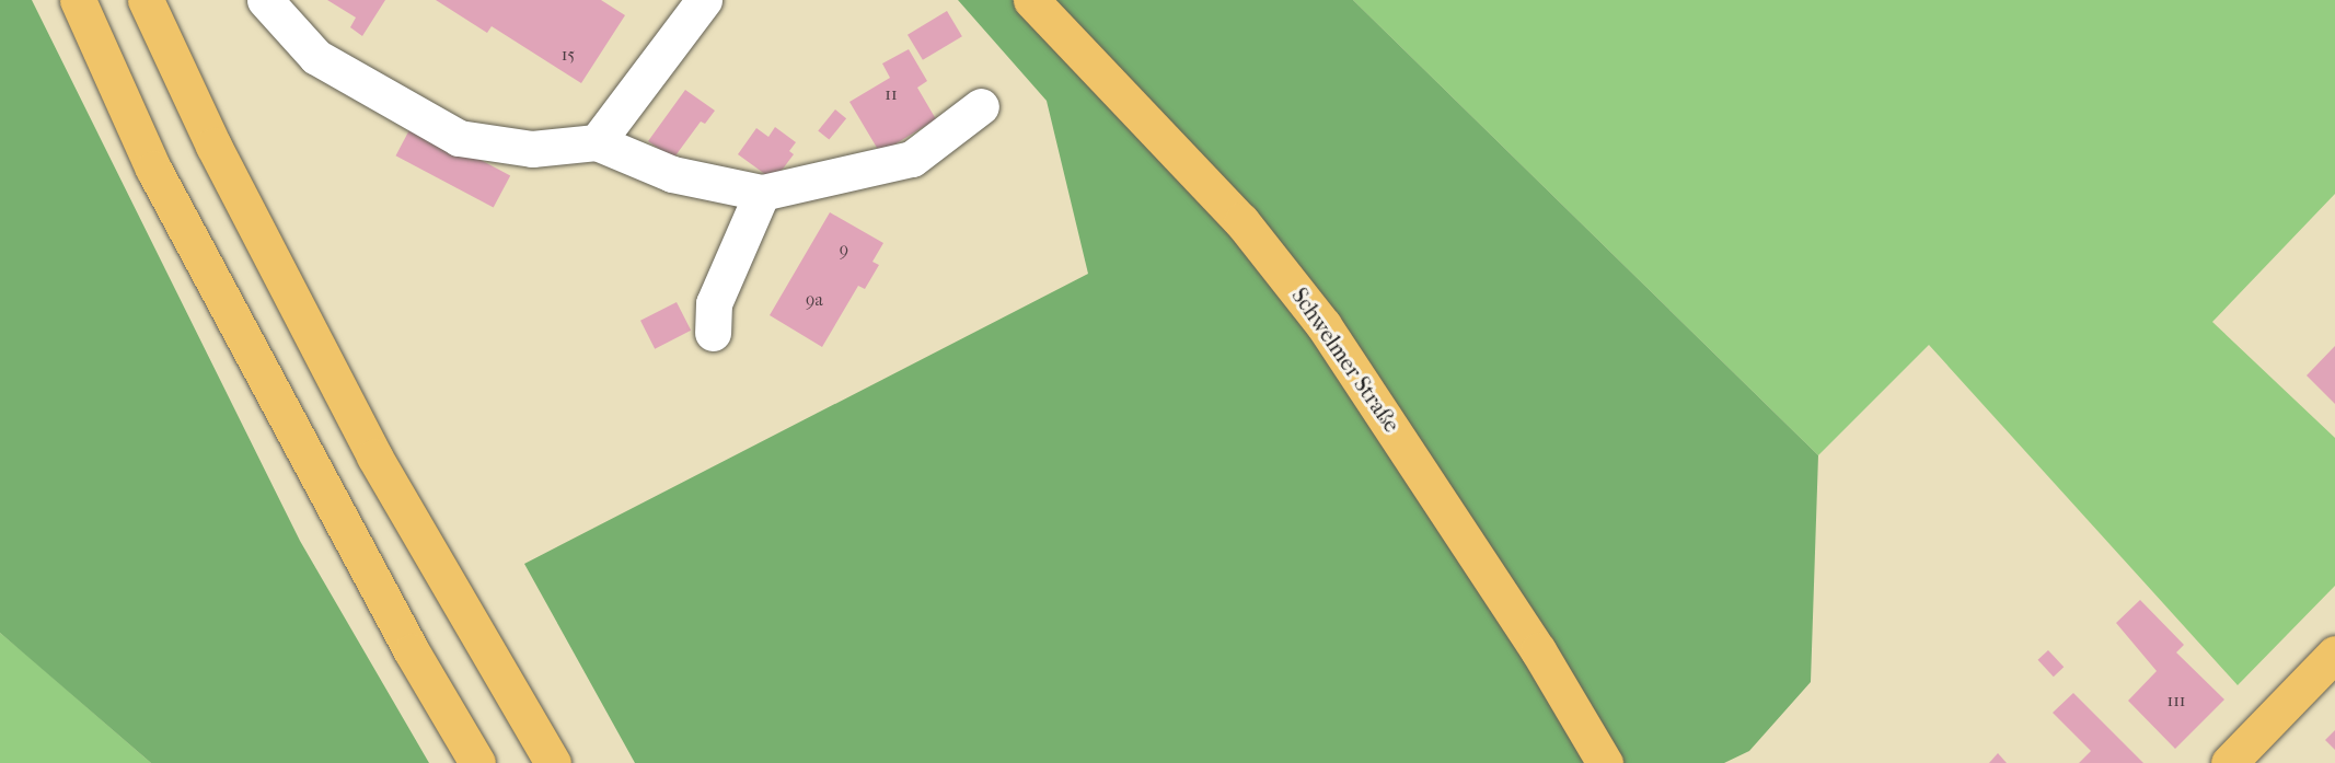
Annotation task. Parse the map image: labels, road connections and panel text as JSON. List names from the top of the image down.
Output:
{
  "streets": {
    "main road": ["Schwelmer Straße"]
  },
  "house_numbers": [
    "15",
    "11",
    "9",
    "9a",
    "111"
  ]
}
